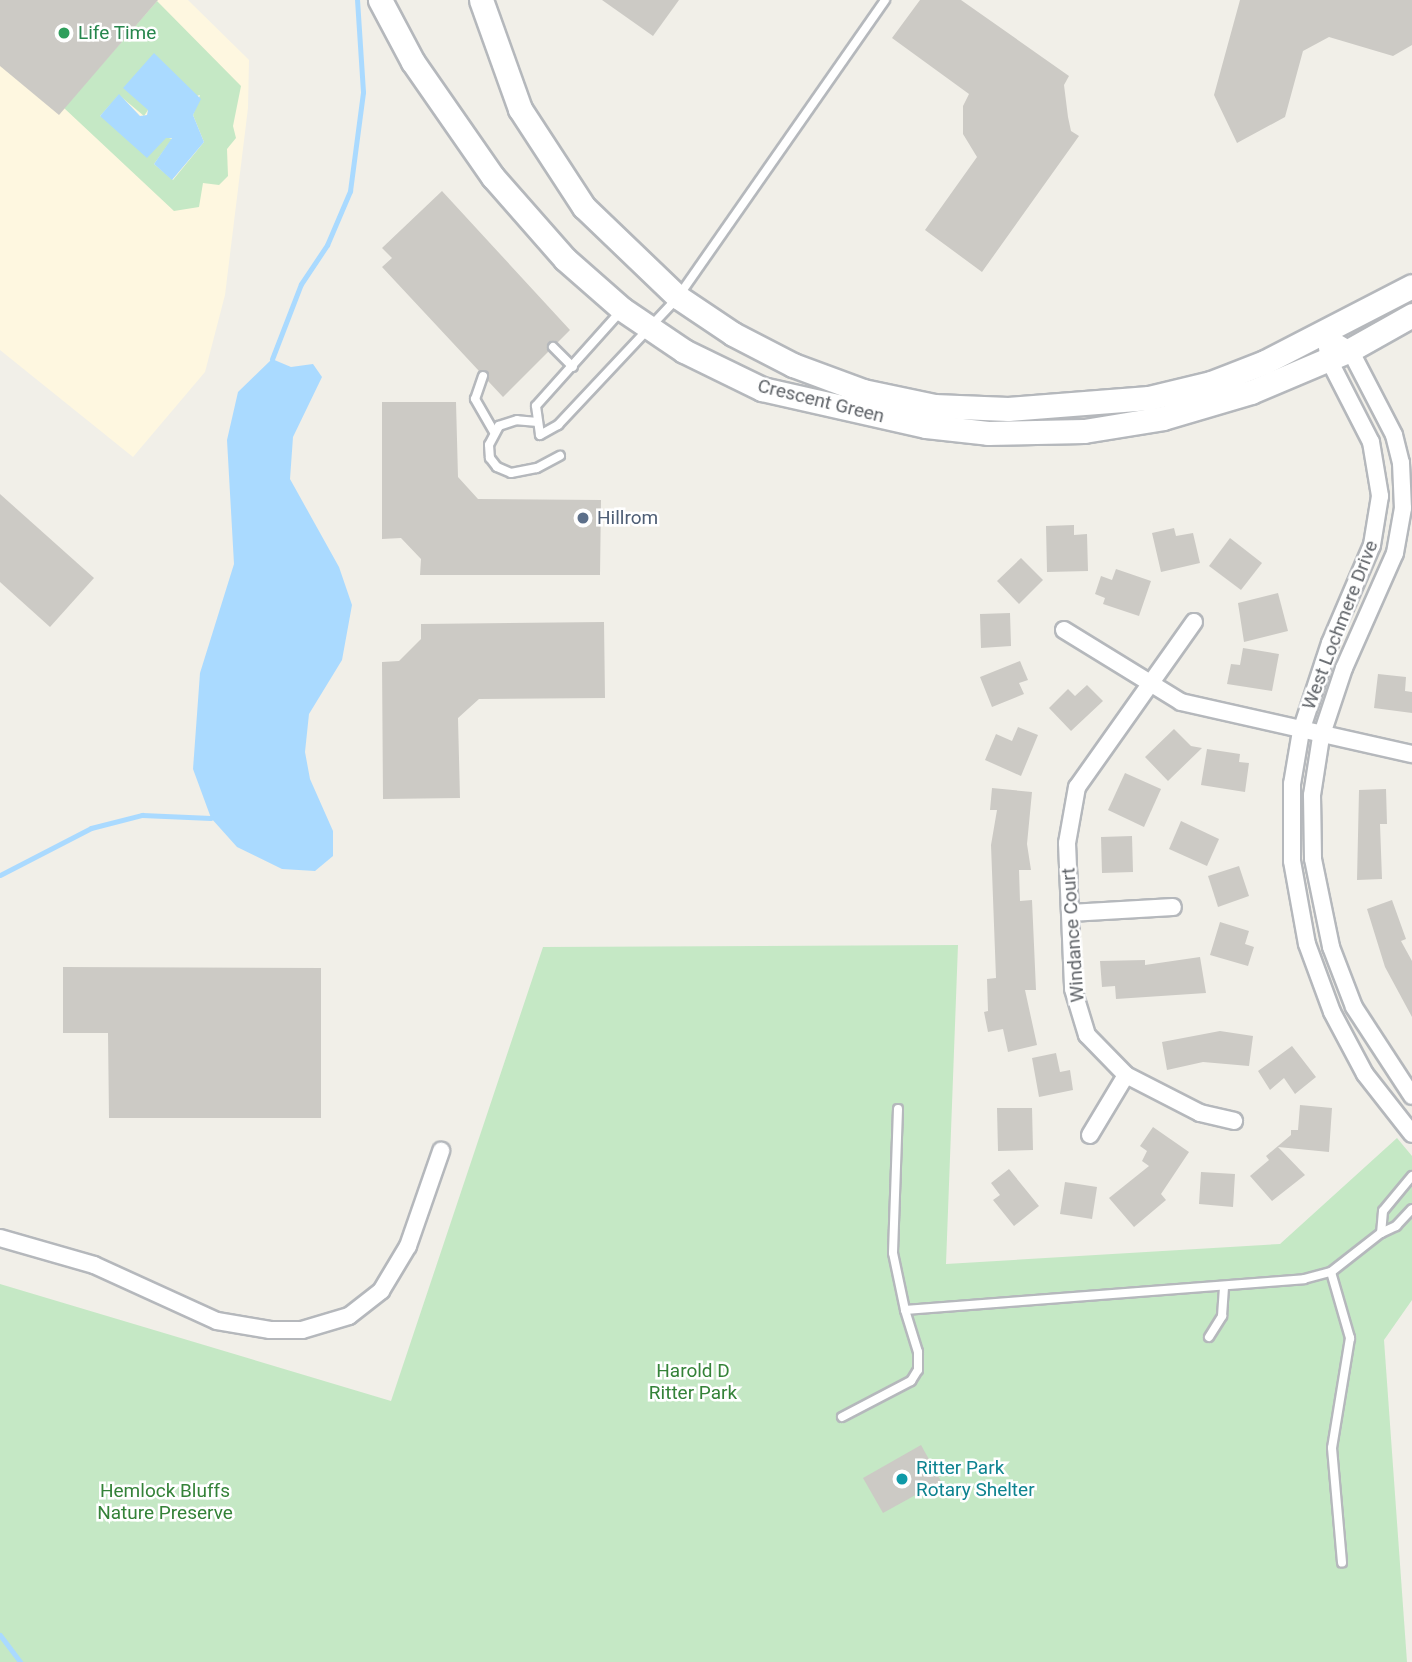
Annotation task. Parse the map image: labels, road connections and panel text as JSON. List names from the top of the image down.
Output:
{
  "streets": {
    "street": ["Crescent Green", "West Lochmere Drive", "Windance Court"]
  },
  "crossings": [
    ["Crescent Green", "West Lochmere Drive"]
  ],
  "parks": ["Harold D Ritter Park", "Hemlock Bluffs Nature Preserve"],
  "places": ["Life Time", "Hillrom", "Ritter Park Rotary Shelter"]
}
